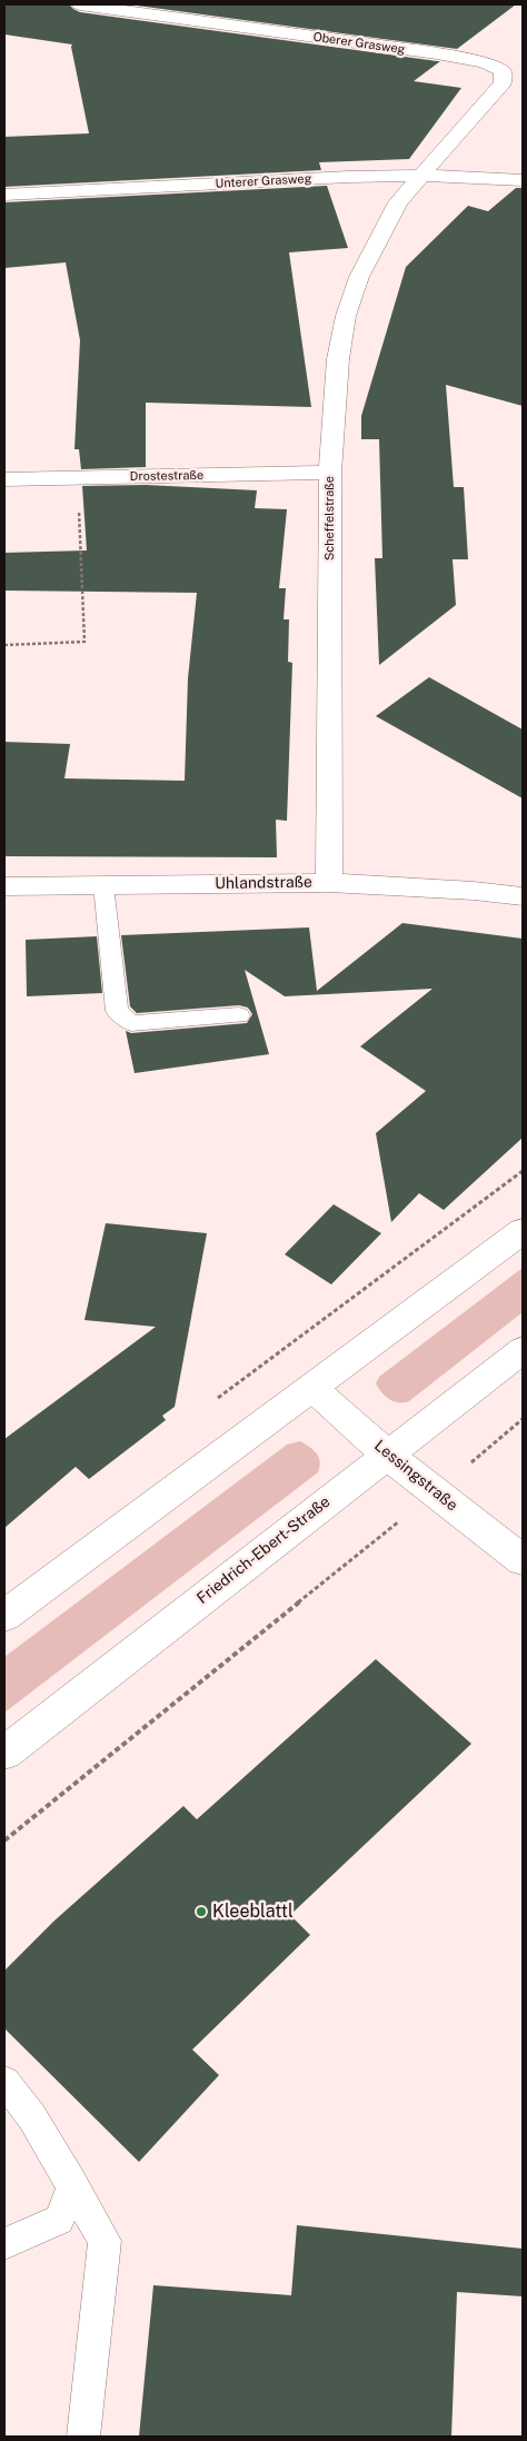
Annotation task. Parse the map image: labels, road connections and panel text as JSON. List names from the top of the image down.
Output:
{
  "streets": {
    "street": [
      "Oberer Grasweg",
      "Unterer Grasweg",
      "Drostestraße",
      "Scheffelstraße",
      "Uhlandstraße",
      "Lessingstraße",
      "Friedrich-Ebert-Straße"
    ]
  },
  "crossings": [
    ["Oberer Grasweg", "Unterer Grasweg"],
    ["Oberer Grasweg", "Scheffelstraße"],
    ["Unterer Grasweg", "Scheffelstraße"],
    ["Drostestraße", "Scheffelstraße"],
    ["Scheffelstraße", "Uhlandstraße"],
    ["Lessingstraße", "Friedrich-Ebert-Straße"]
  ],
  "places": ["Kleeblattl"]
}
